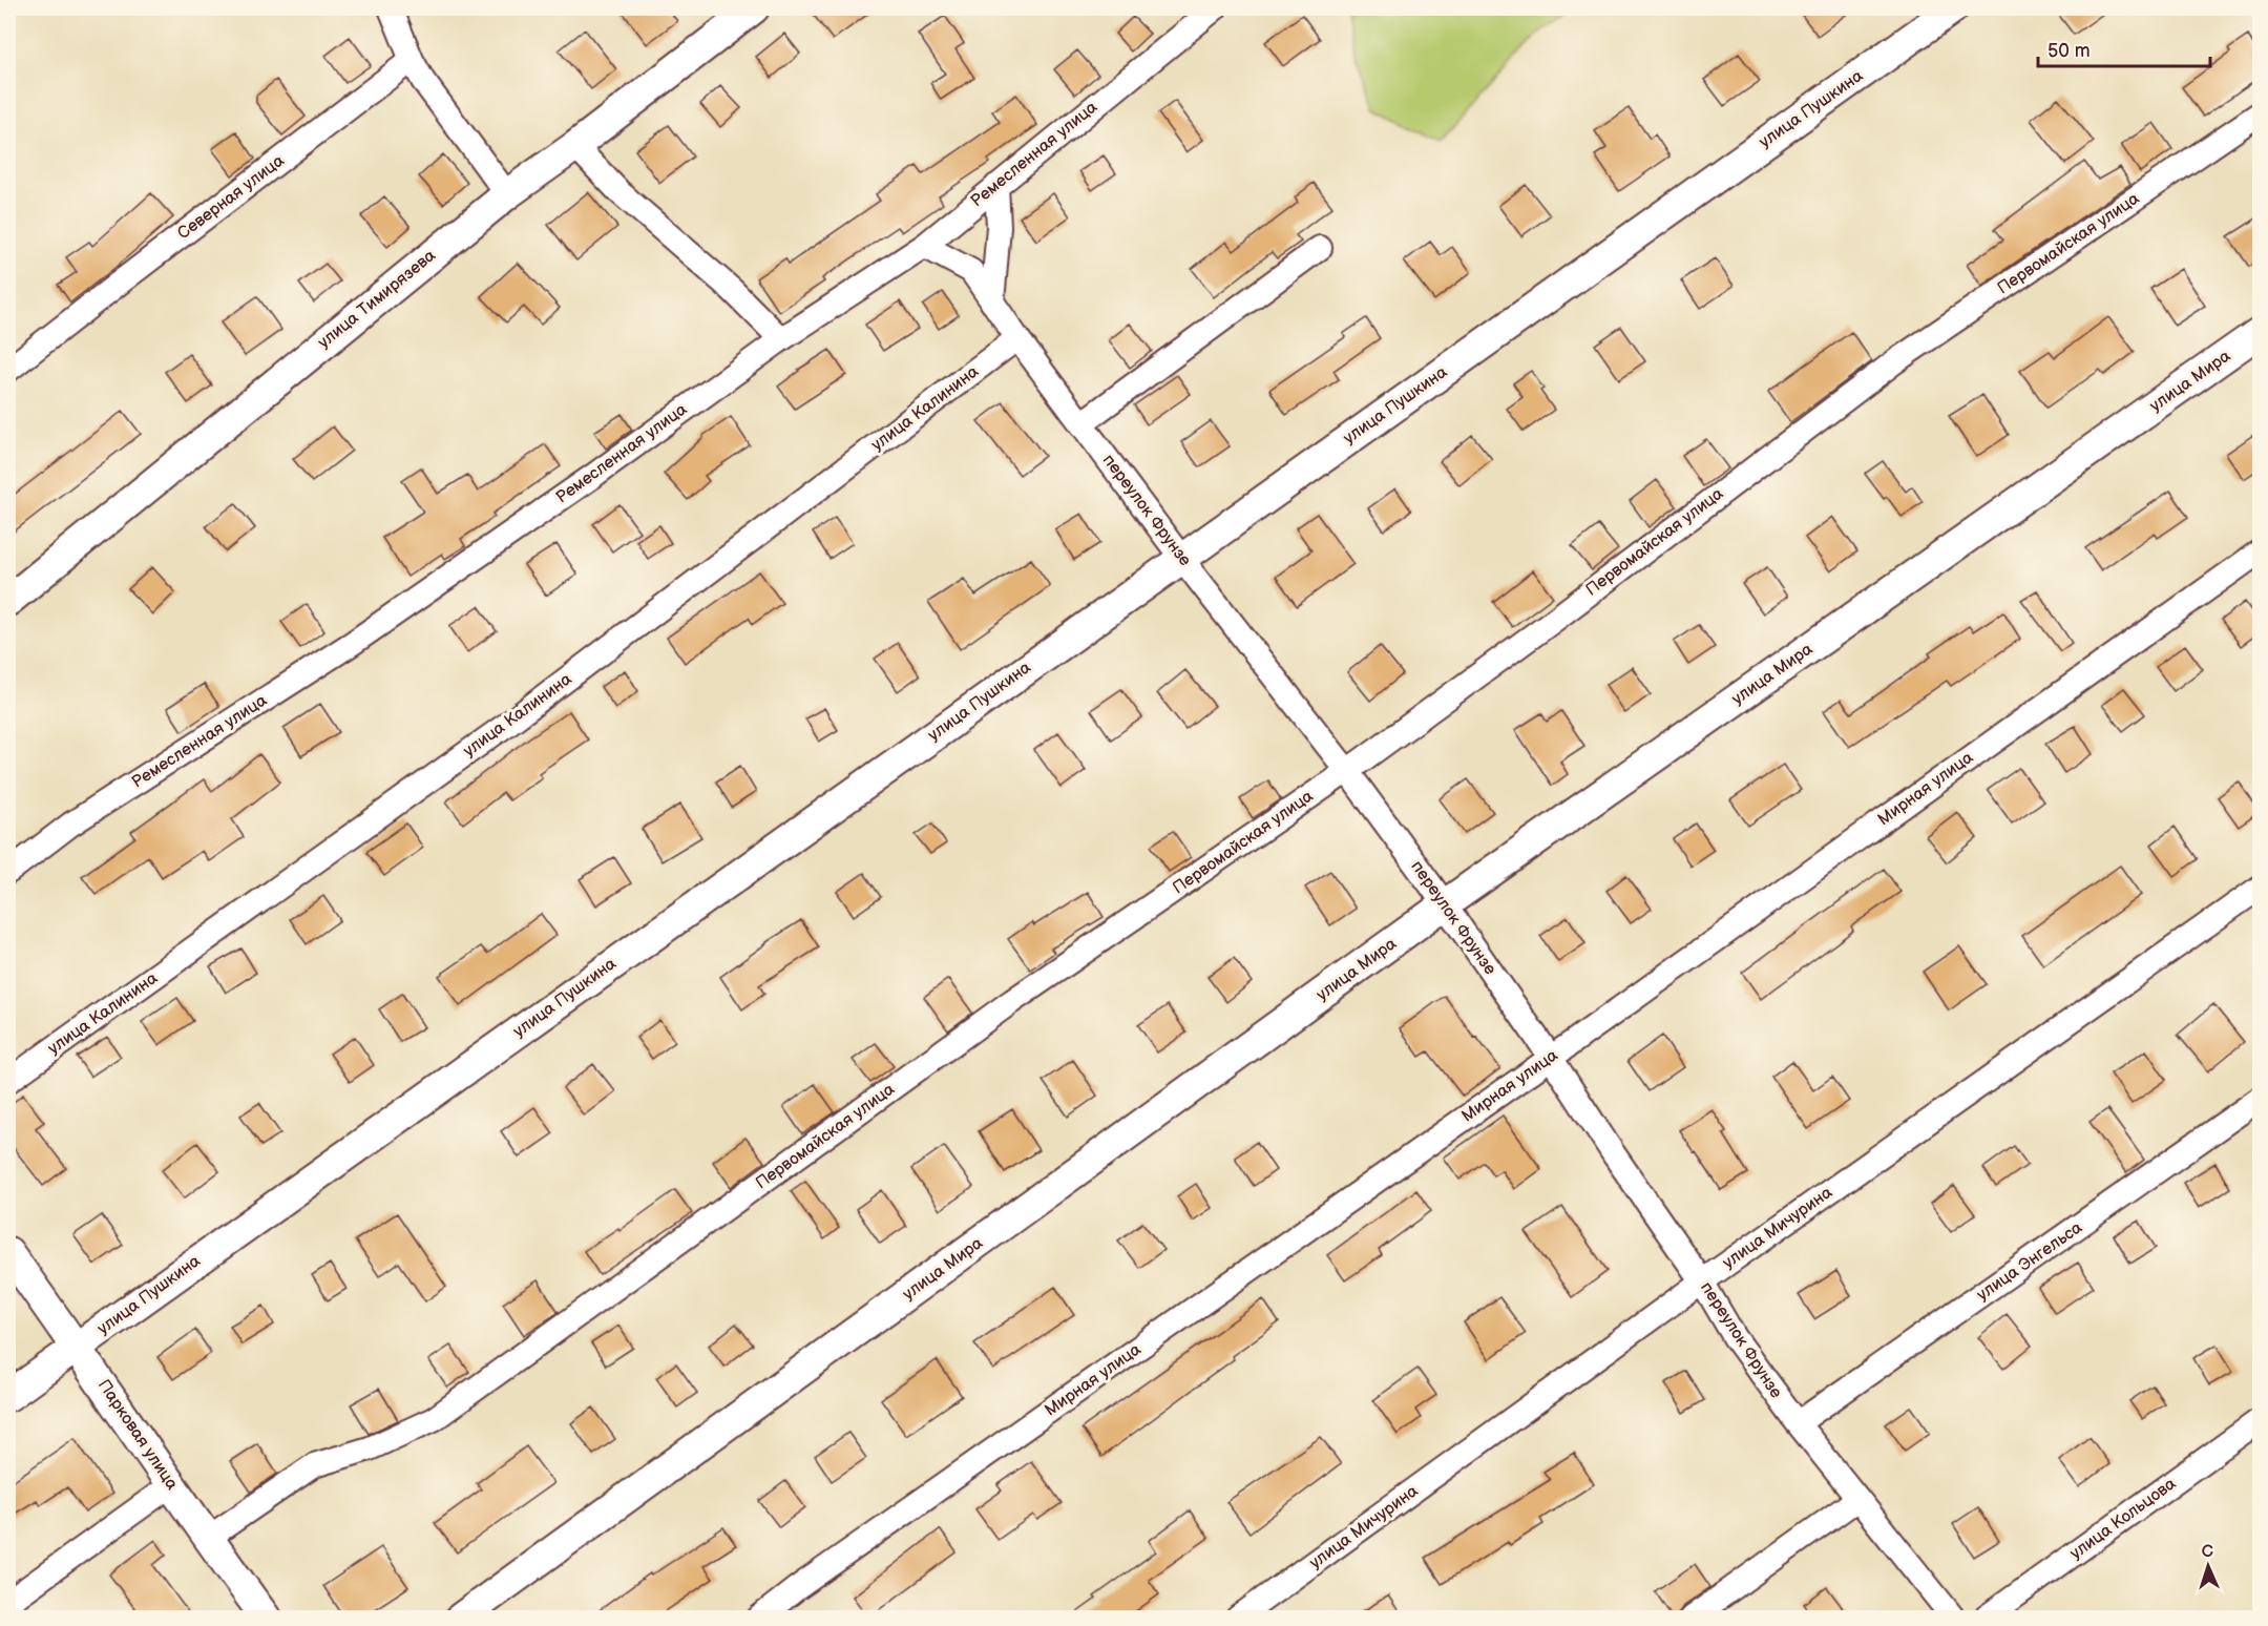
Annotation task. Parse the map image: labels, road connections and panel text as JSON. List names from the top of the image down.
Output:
{
  "streets": {
    "street": [
      "улица Пушкина",
      "Ремесленная улица",
      "Северная улица",
      "Первомайская улица",
      "улица Тимирязева",
      "улица Мира",
      "улица Калинина",
      "переулок Фрунзе",
      "Мирная улица",
      "улица Мичурина",
      "улица Энгельса",
      "Парковая улица",
      "улица Кольцова"
    ]
  },
  "crossings": [
    ["улица Пушкина", "переулок Фрунзе"],
    ["улица Пушкина", "Парковая улица"],
    ["Ремесленная улица", "переулок Фрунзе"],
    ["Первомайская улица", "переулок Фрунзе"],
    ["Первомайская улица", "Парковая улица"],
    ["улица Мира", "переулок Фрунзе"],
    ["улица Калинина", "переулок Фрунзе"],
    ["переулок Фрунзе", "Мирная улица"],
    ["переулок Фрунзе", "улица Мичурина"],
    ["переулок Фрунзе", "улица Энгельса"]
  ],
  "scale_bar": "50 m",
  "north": "top"
}
